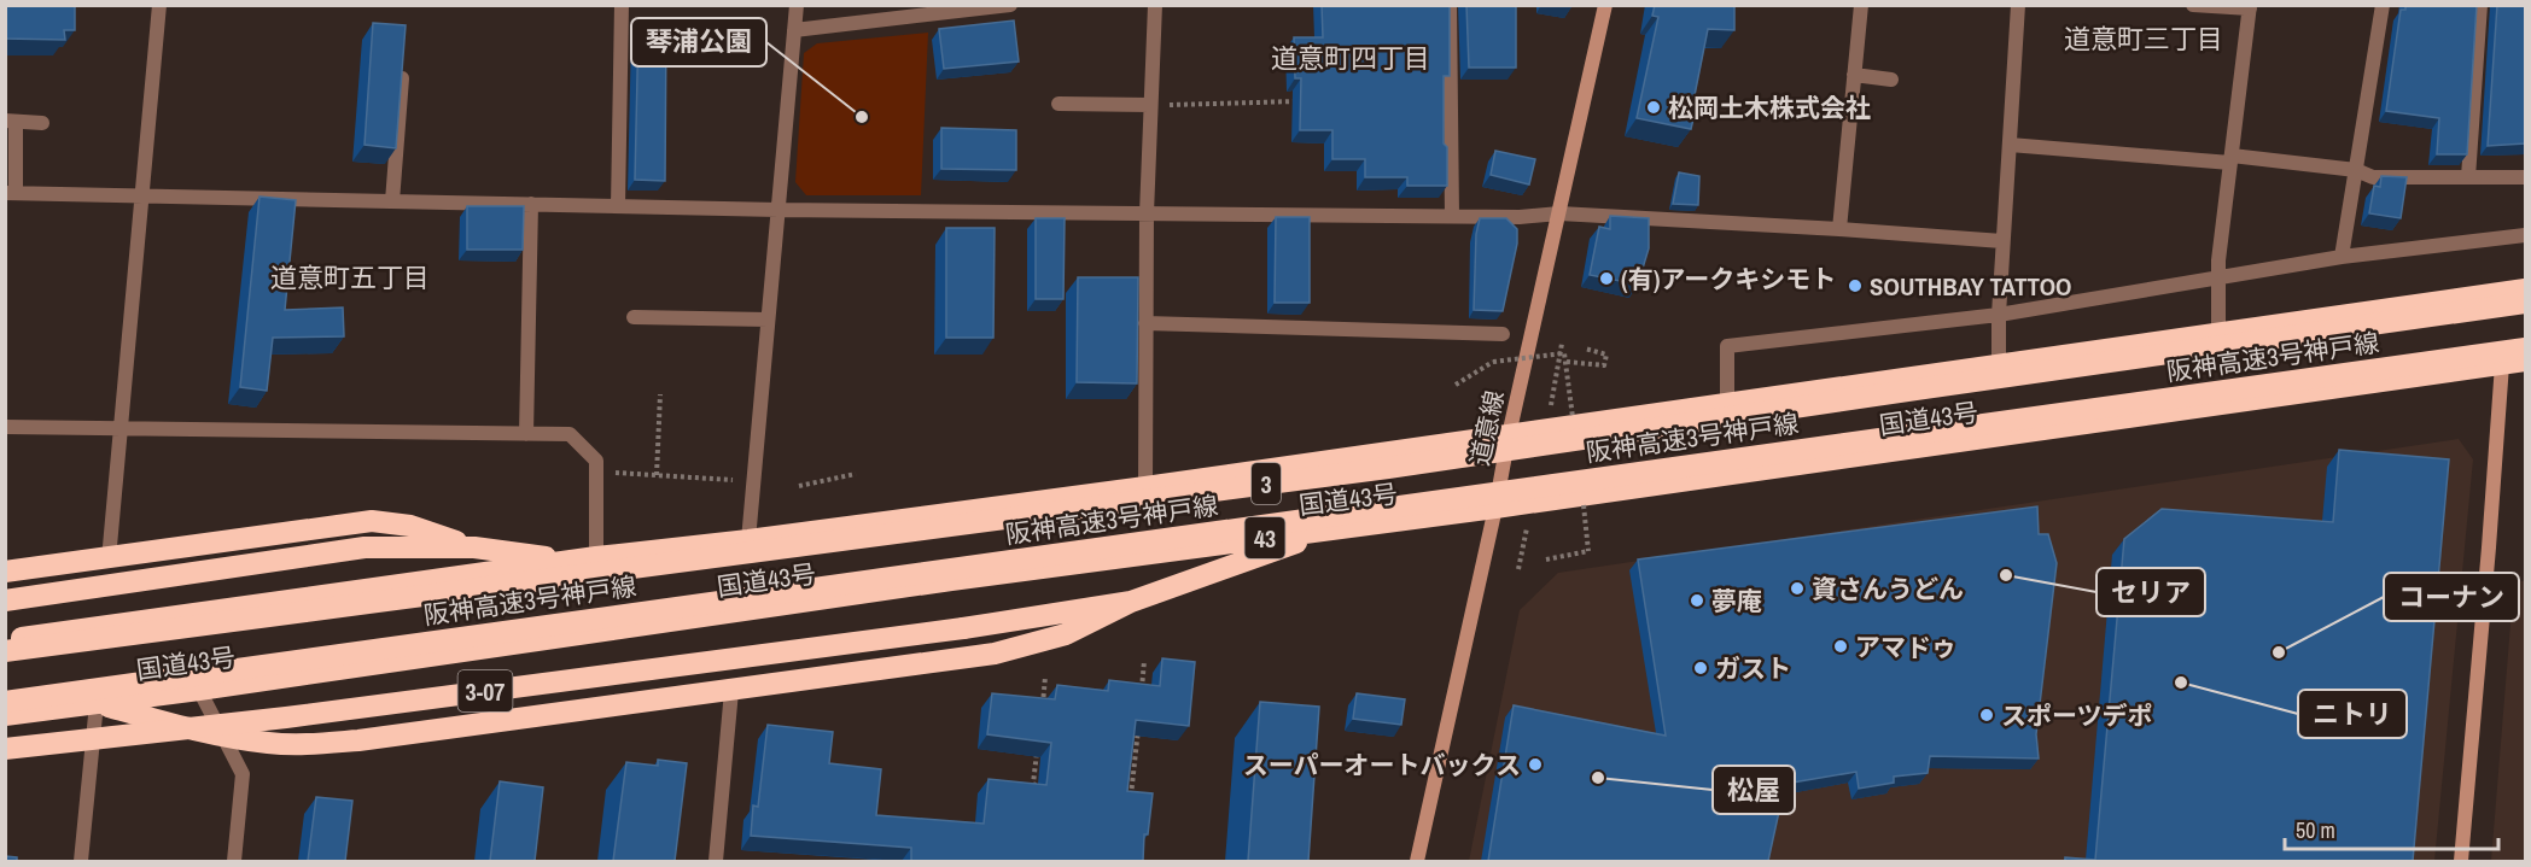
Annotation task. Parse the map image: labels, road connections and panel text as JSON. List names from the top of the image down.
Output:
{
  "streets": {
    "highway": [
      "阪神高速3号神戸線",
      "国道43号",
      "3",
      "43",
      "3-07"
    ],
    "street": ["道意線"]
  },
  "crossings": [
    ["国道43号", "道意線"]
  ],
  "districts": ["道意町三丁目", "道意町四丁目", "道意町五丁目"],
  "places": [
    "松岡土木株式会社",
    "琴浦公園",
    "(有)アークキシモト",
    "SOUTHBAY TATTOO",
    "セリア",
    "資さんうどん",
    "夢庵",
    "アマドゥ",
    "コーナン",
    "ガスト",
    "ニトリ",
    "スポーツデポ",
    "スーパーオートバックス",
    "松屋"
  ],
  "scale_bar": "50 m"
}
